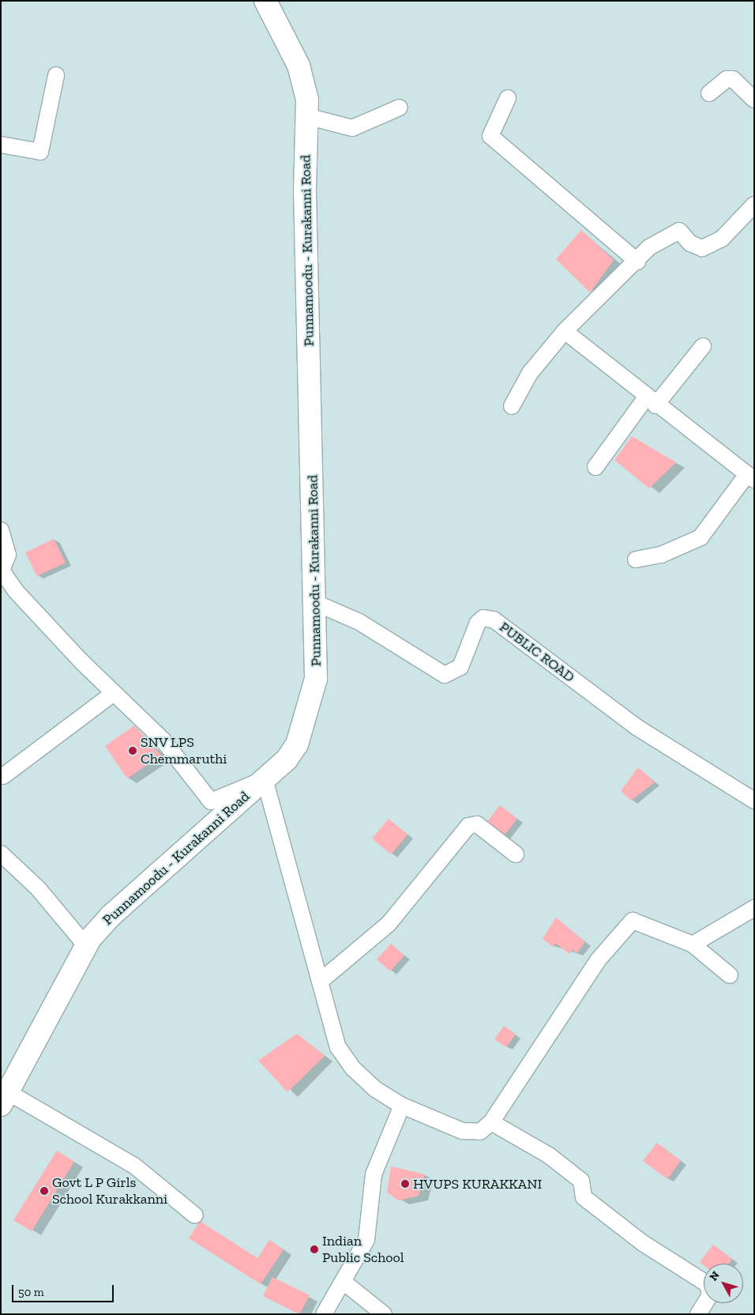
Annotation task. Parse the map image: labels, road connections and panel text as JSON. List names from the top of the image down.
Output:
{
  "streets": {
    "main road": ["Punnamoodu - Kurakanni Road"],
    "street": ["PUBLIC ROAD"]
  },
  "crossings": [
    ["Punnamoodu - Kurakanni Road", "PUBLIC ROAD"]
  ],
  "places": [
    "SNV LPS Chemmaruthi",
    "HVUPS KURAKKANI",
    "Govt L P Girls School Kurakkanni",
    "Indian Public School"
  ],
  "scale_bar": "50 m",
  "north": "top left"
}
